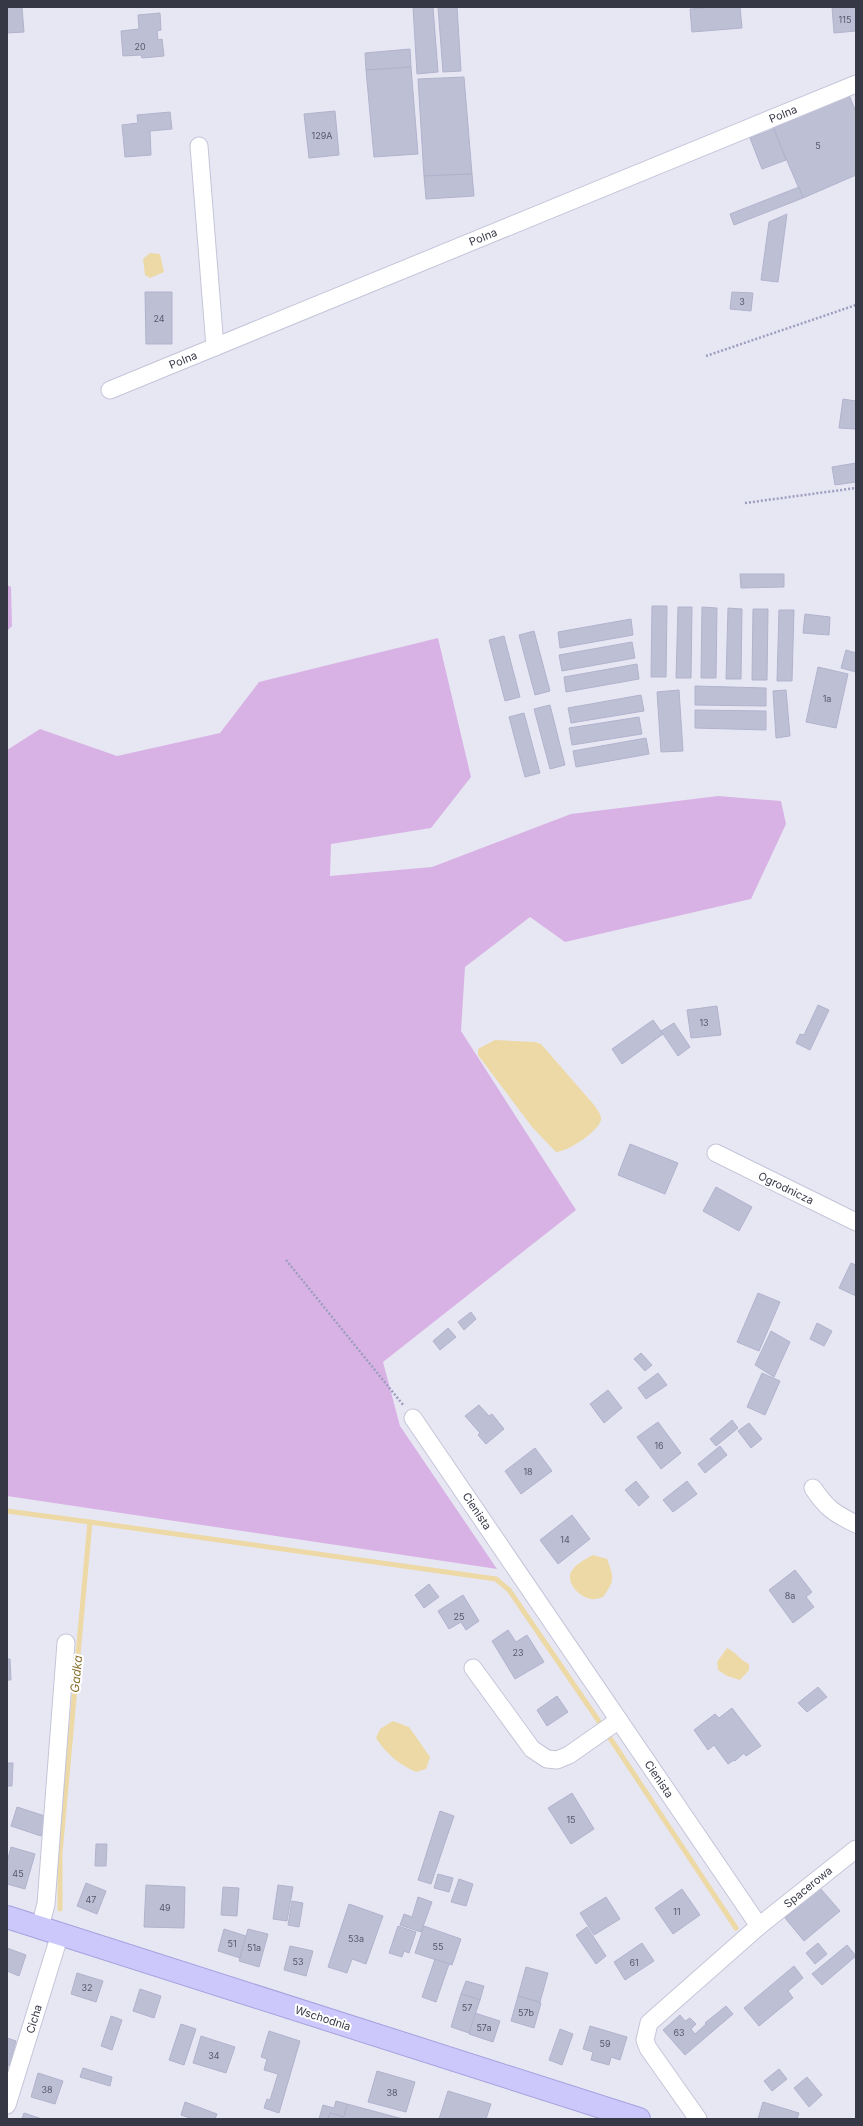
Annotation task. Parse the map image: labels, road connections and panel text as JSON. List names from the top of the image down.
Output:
{
  "streets": {
    "street": [
      "Polna",
      "Ogrodnicza",
      "Cienista",
      "Spacerowa",
      "Wschodnia",
      "Cicha"
    ]
  },
  "crossings": [
    ["Cienista", "Spacerowa"],
    ["Wschodnia", "Cicha"]
  ],
  "water": ["Gadka"],
  "house_numbers": [
    "115",
    "20",
    "129A",
    "5",
    "3",
    "24",
    "1a",
    "13",
    "16",
    "18",
    "14",
    "8a",
    "25",
    "23",
    "15",
    "45",
    "47",
    "49",
    "11",
    "53a",
    "51",
    "55",
    "51a",
    "53",
    "61",
    "32",
    "57",
    "57b",
    "57a",
    "63",
    "59",
    "34",
    "38",
    "38"
  ]
}
